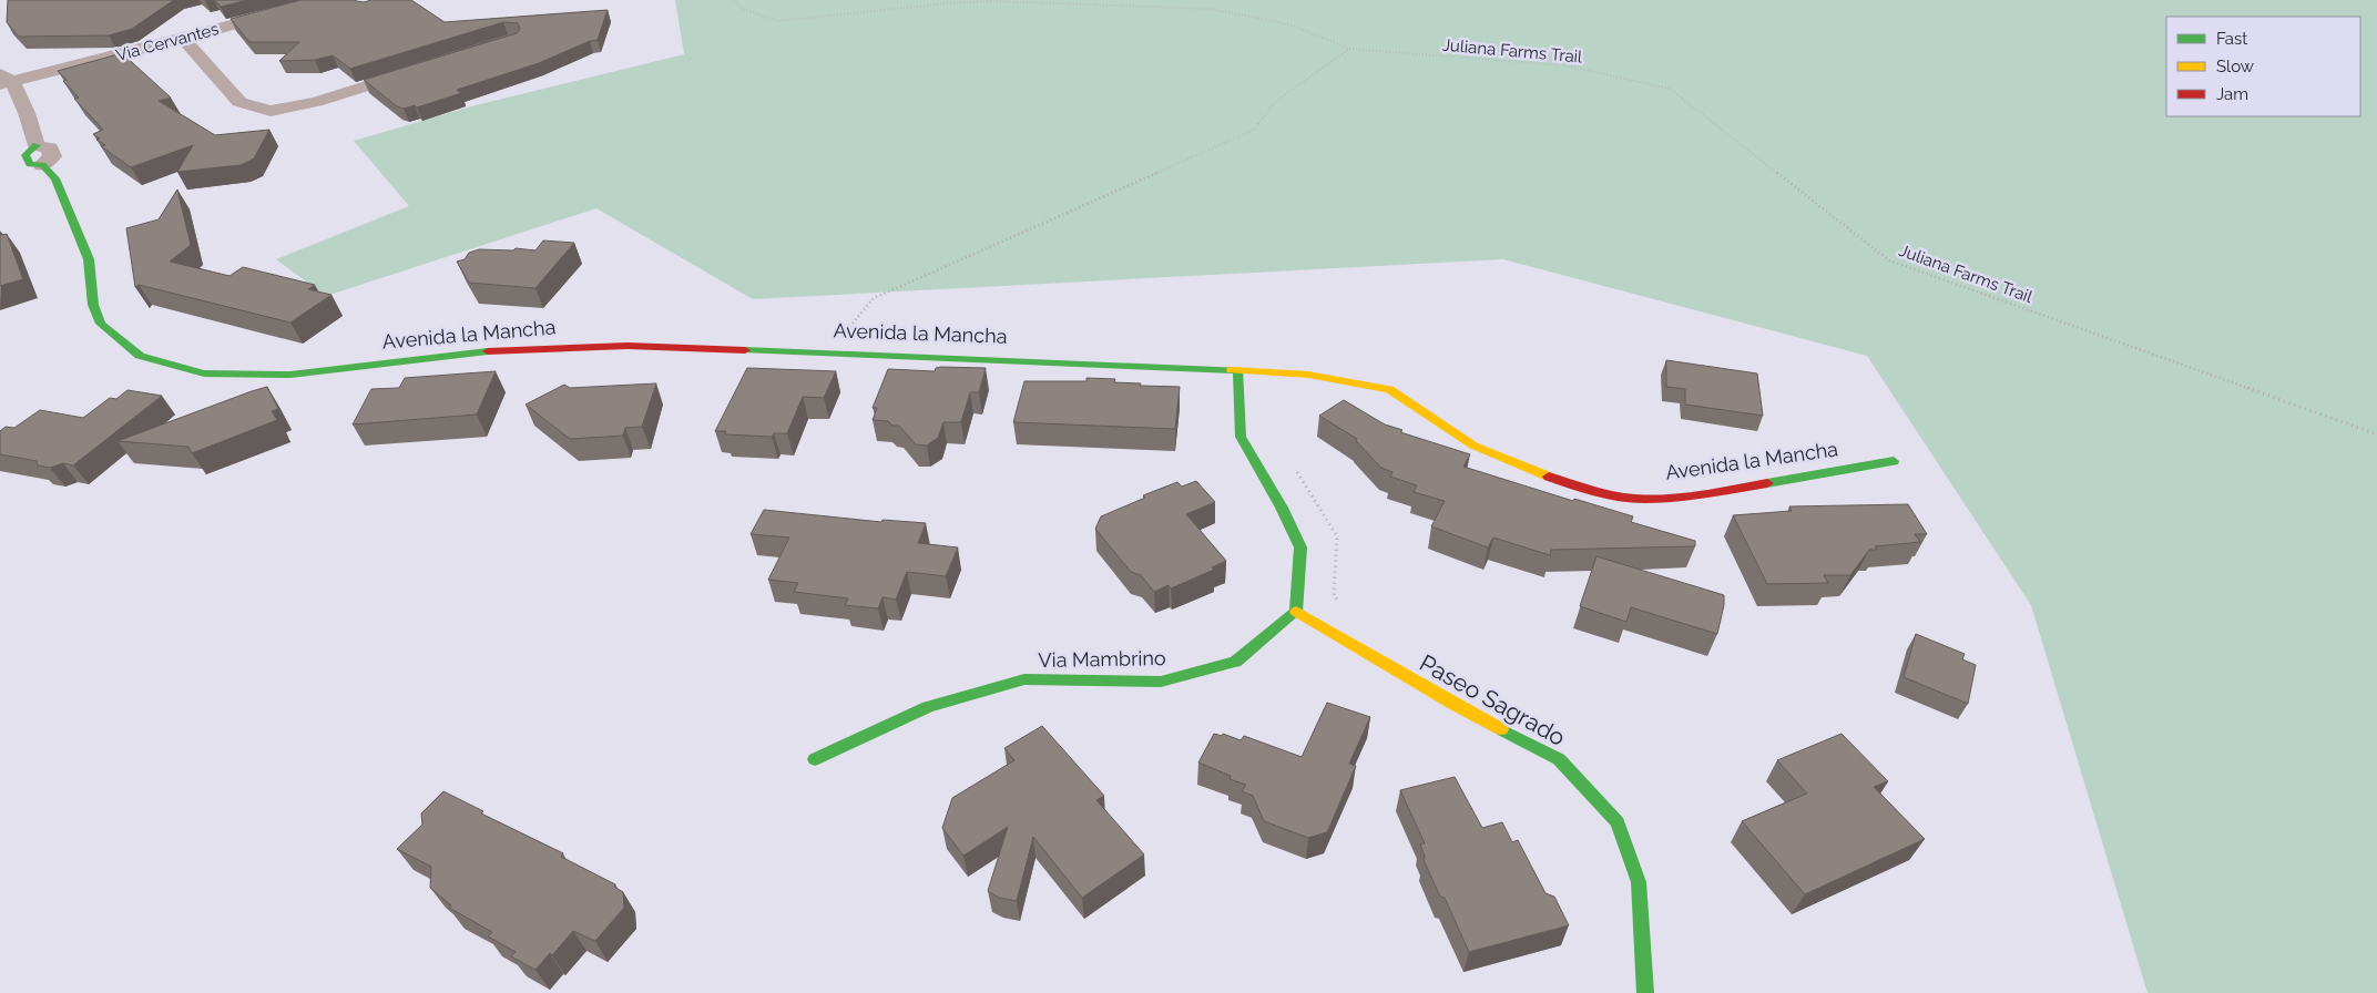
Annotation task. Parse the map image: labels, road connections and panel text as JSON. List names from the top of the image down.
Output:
{
  "streets": {
    "street": [
      "Via Cervantes",
      "Avenida la Mancha",
      "Via Mambrino",
      "Paseo Sagrado"
    ],
    "path": ["Juliana Farms Trail"]
  },
  "crossings": [
    ["Via Cervantes", "Avenida la Mancha"],
    ["Via Mambrino", "Paseo Sagrado"]
  ],
  "legend": ["Fast", "Slow", "Jam"]
}
